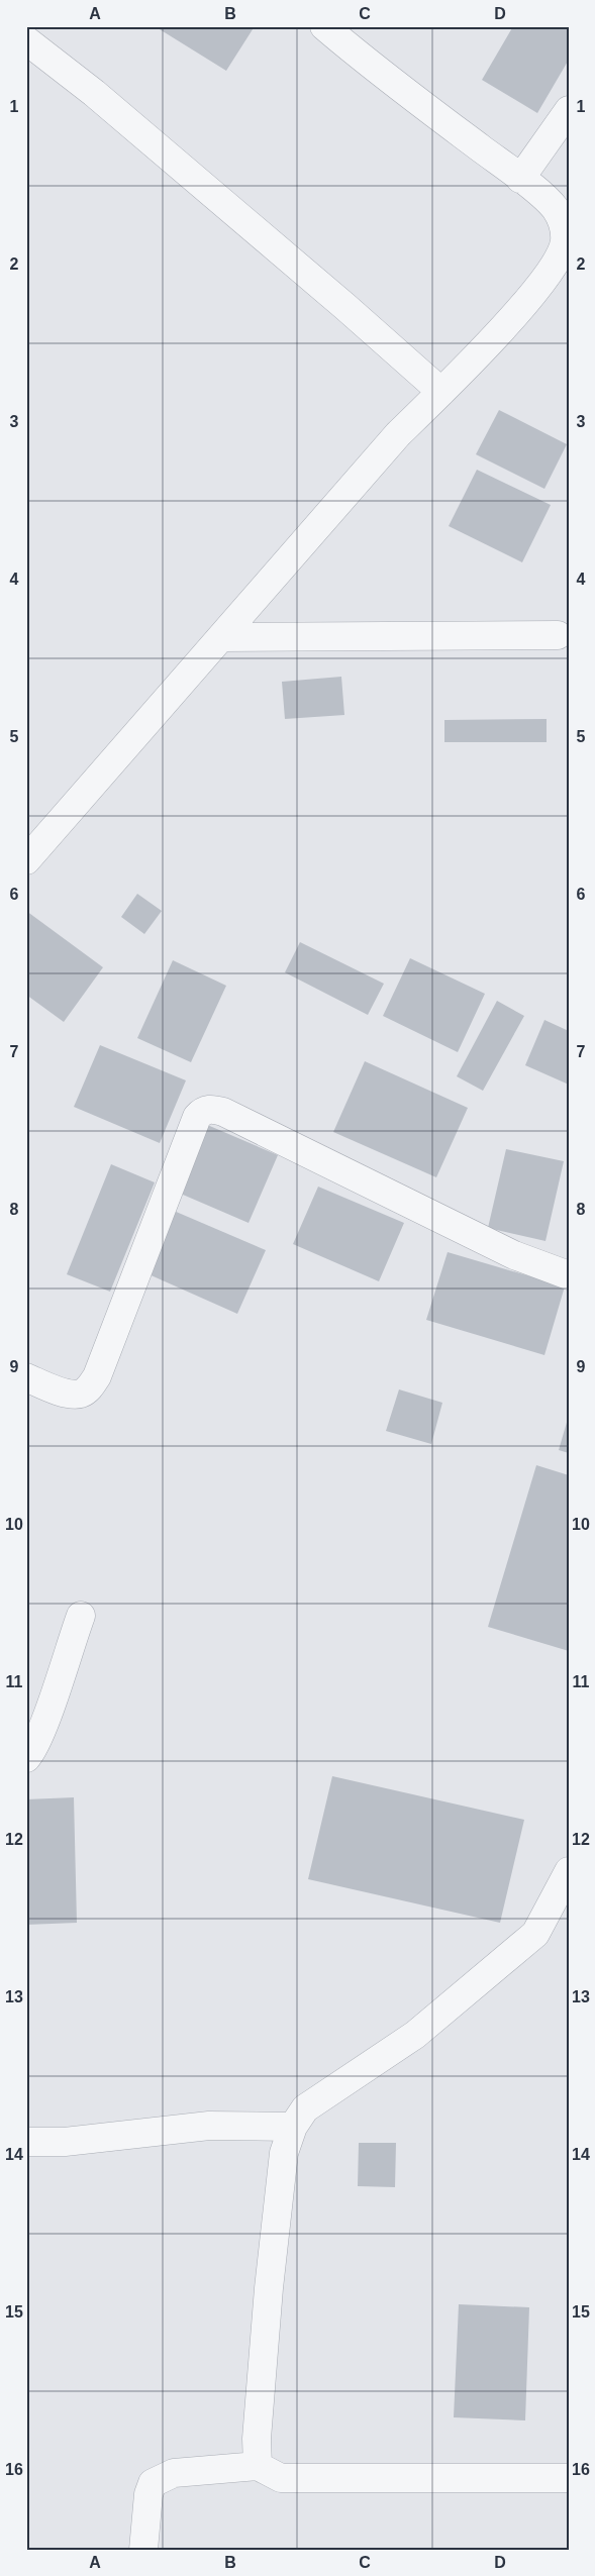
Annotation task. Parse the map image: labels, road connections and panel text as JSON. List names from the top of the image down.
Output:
{
  "grid": {
    "columns": [
      "A",
      "B",
      "C",
      "D"
    ],
    "rows": [
      "1",
      "2",
      "3",
      "4",
      "5",
      "6",
      "7",
      "8",
      "9",
      "10",
      "11",
      "12",
      "13",
      "14",
      "15",
      "16"
    ]
  }
}
